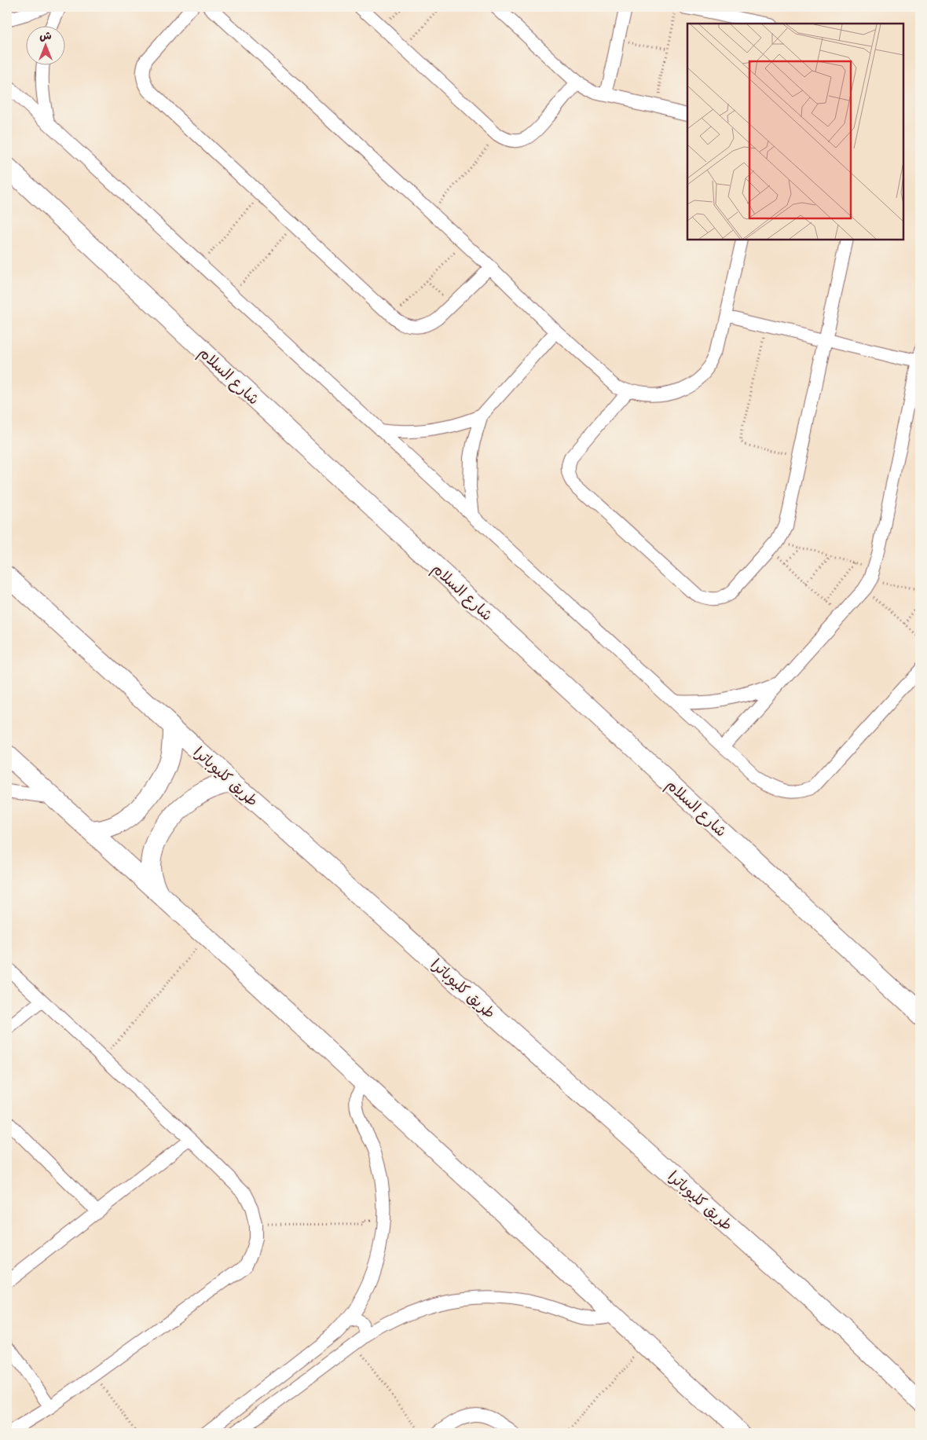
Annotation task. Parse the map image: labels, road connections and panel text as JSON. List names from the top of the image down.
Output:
{
  "streets": {
    "main road": ["شارع السلام", "طريق كليوباترا"]
  },
  "north": "top"
}
